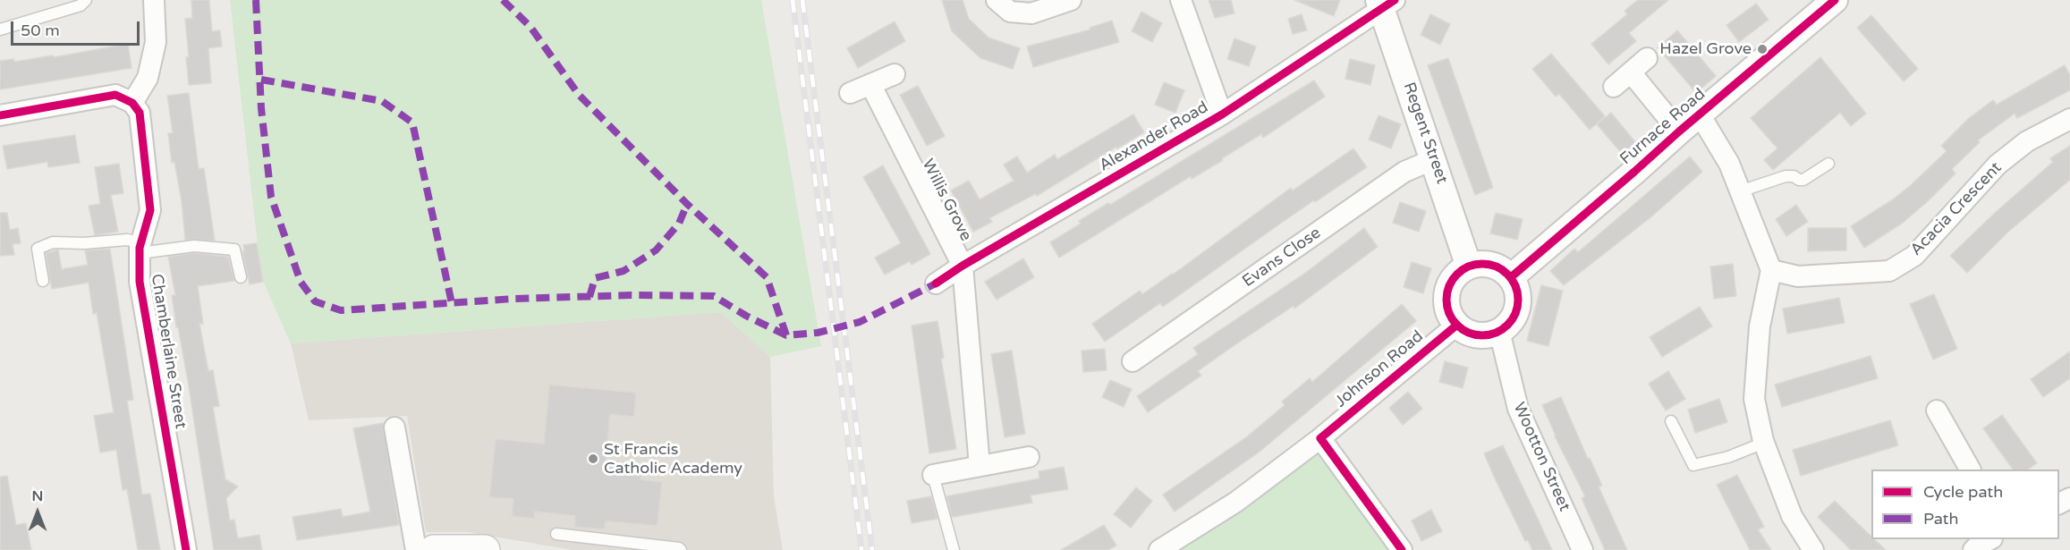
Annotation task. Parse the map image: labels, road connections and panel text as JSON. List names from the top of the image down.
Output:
{
  "streets": {
    "street": [
      "Furnace Road",
      "Regent Street",
      "Alexander Road",
      "Willis Grove",
      "Acacia Crescent",
      "Evans Close",
      "Chamberlaine Street",
      "Johnson Road",
      "Wootton Street"
    ]
  },
  "crossings": [
    ["Furnace Road", "Regent Street"],
    ["Furnace Road", "Johnson Road"],
    ["Furnace Road", "Wootton Street"],
    ["Regent Street", "Alexander Road"],
    ["Regent Street", "Evans Close"],
    ["Regent Street", "Johnson Road"],
    ["Regent Street", "Wootton Street"],
    ["Alexander Road", "Willis Grove"],
    ["Johnson Road", "Wootton Street"]
  ],
  "places": ["Hazel Grove", "St Francis Catholic Academy"],
  "legend": ["Cycle path", "Path"],
  "scale_bar": "50 m",
  "north": "top"
}
